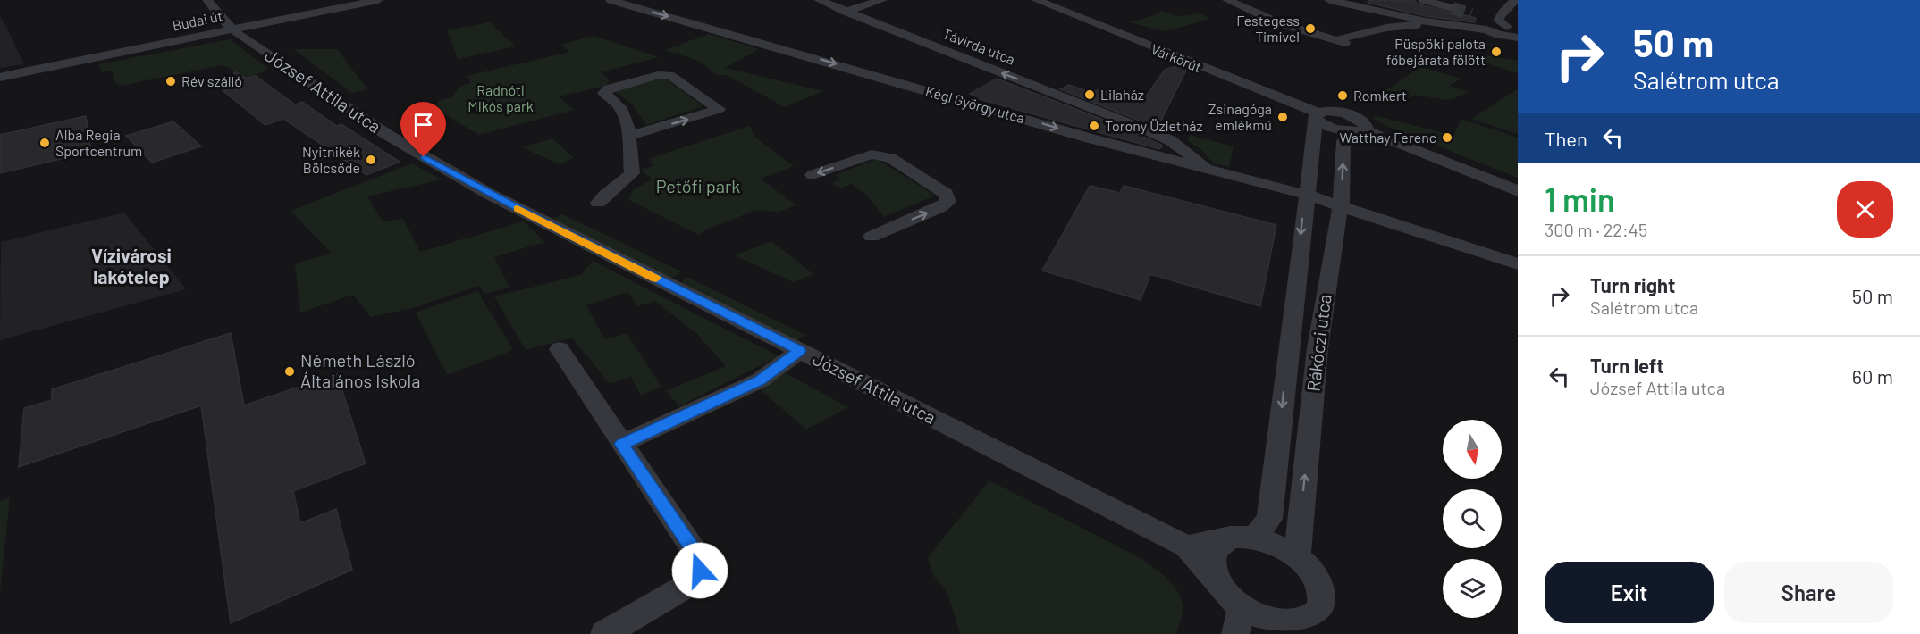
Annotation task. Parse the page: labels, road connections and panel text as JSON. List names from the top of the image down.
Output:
{
  "streets": {
    "street": [
      "Budai út",
      "Távirda utca",
      "Várkörút",
      "József Attila utca",
      "Kégl György utca",
      "Rákóczi utca"
    ]
  },
  "crossings": [
    ["Budai út", "József Attila utca"],
    ["Távirda utca", "Kégl György utca"],
    ["Várkörút", "Rákóczi utca"],
    ["József Attila utca", "Rákóczi utca"],
    ["Kégl György utca", "Rákóczi utca"]
  ],
  "one_way": ["Távirda utca", "Kégl György utca"],
  "districts": ["Vízivárosi lakótelep"],
  "parks": ["Radnóti Mikós park", "Petőfi park"],
  "places": [
    "Festegess Timivel",
    "Püspöki palota főbejárata fölött",
    "Rév szálló",
    "Lilaház",
    "Romkert",
    "Zsinagóga emlékmű",
    "Torony Üzletház",
    "Watthay Ferenc",
    "Alba Regia Sportcentrum",
    "Nyitnikék Bölcsőde",
    "Németh László Általános Iskola"
  ],
  "north": "bottom",
  "page": {
    "turn": ["50 m", "Salétrom utca"],
    "then": "Then",
    "heading": ["1 min", "300 m · 22:45"],
    "list": [
      {
        "name": "Turn right",
        "note": "Salétrom utca",
        "value": "50 m"
      },
      {
        "name": "Turn left",
        "note": "József Attila utca",
        "value": "60 m"
      }
    ],
    "buttons": ["Exit", "Share"]
  }
}
